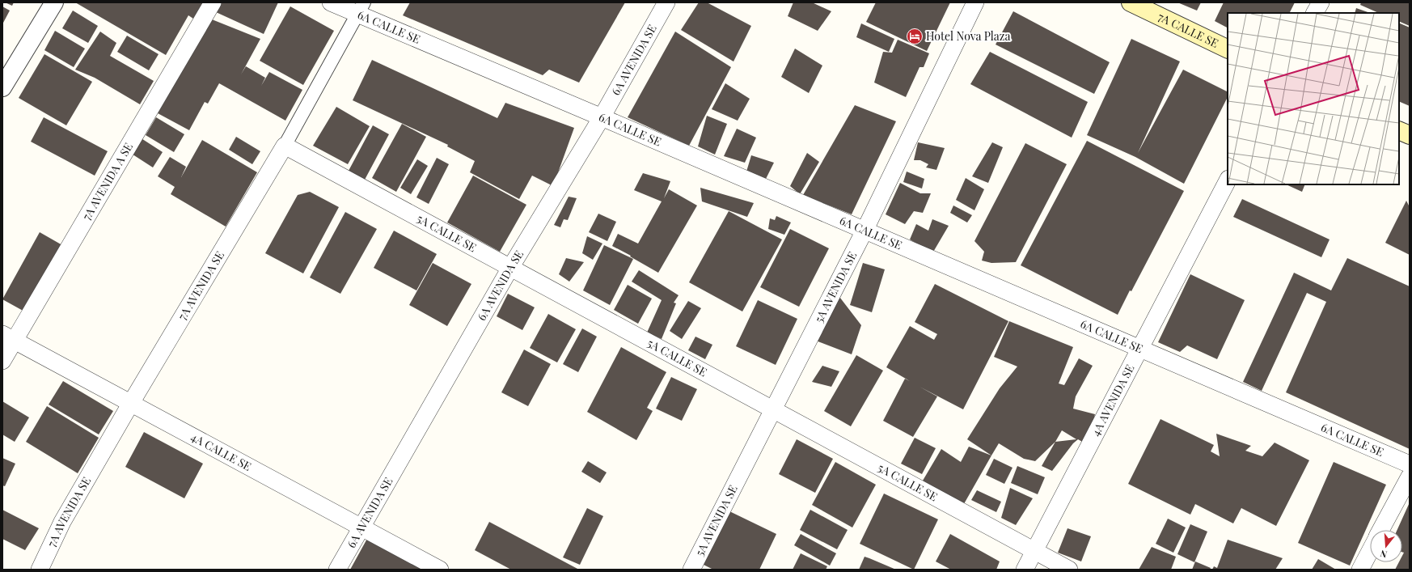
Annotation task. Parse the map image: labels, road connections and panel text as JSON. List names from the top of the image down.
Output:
{
  "streets": {
    "main road": ["7A CALLE SE"],
    "street": [
      "6A CALLE SE",
      "6A AVENIDA SE",
      "7A AVENIDA A SE",
      "5A CALLE SE",
      "7A AVENIDA SE",
      "5A AVENIDA SE",
      "4A AVENIDA SE",
      "4A CALLE SE"
    ]
  },
  "crossings": [
    ["6A CALLE SE", "6A AVENIDA SE"],
    ["6A CALLE SE", "7A AVENIDA SE"],
    ["6A CALLE SE", "5A AVENIDA SE"],
    ["6A CALLE SE", "4A AVENIDA SE"],
    ["6A AVENIDA SE", "5A CALLE SE"],
    ["6A AVENIDA SE", "4A CALLE SE"],
    ["7A AVENIDA A SE", "4A CALLE SE"],
    ["5A CALLE SE", "7A AVENIDA SE"],
    ["5A CALLE SE", "5A AVENIDA SE"],
    ["5A CALLE SE", "4A AVENIDA SE"],
    ["7A AVENIDA SE", "4A CALLE SE"]
  ],
  "places": {
    "hotel": ["Hotel Nova Plaza"]
  },
  "north": "bottom"
}
